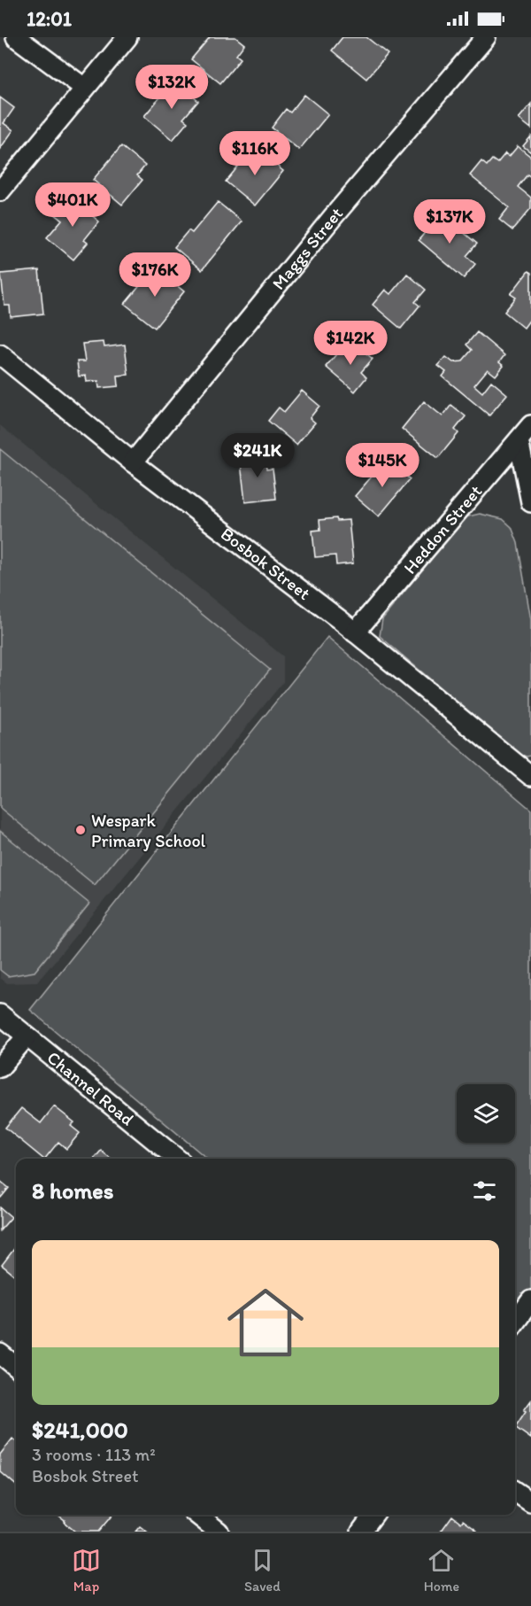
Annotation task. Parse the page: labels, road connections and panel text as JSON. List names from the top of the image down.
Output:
{
  "streets": {
    "street": [
      "Maggs Street",
      "Heddon Street",
      "Bosbok Street",
      "Channel Road"
    ]
  },
  "crossings": [
    ["Maggs Street", "Bosbok Street"],
    ["Heddon Street", "Bosbok Street"]
  ],
  "places": ["Wespark Primary School"],
  "page": {
    "status": "12:01",
    "price": [
      "$132K",
      "$116K",
      "$401K",
      "$137K",
      "$176K",
      "$142K",
      "$241K",
      "$145K"
    ],
    "heading": "8 homes",
    "list": [
      {
        "name": "$241,000",
        "note": "3 rooms · 113 m² · Bosbok Street"
      }
    ],
    "tabs": ["Map", "Saved", "Home"]
  }
}
